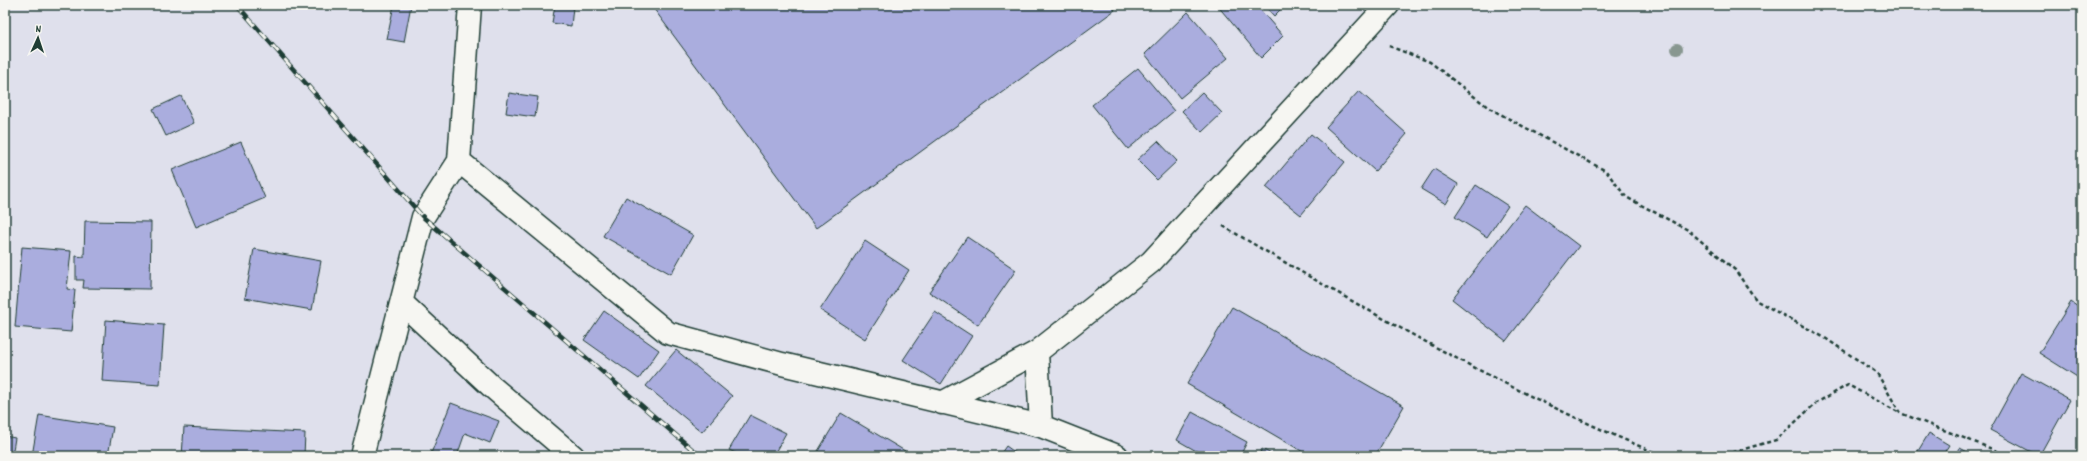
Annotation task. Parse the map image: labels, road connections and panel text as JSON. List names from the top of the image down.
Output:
{
  "north": "top"
}
